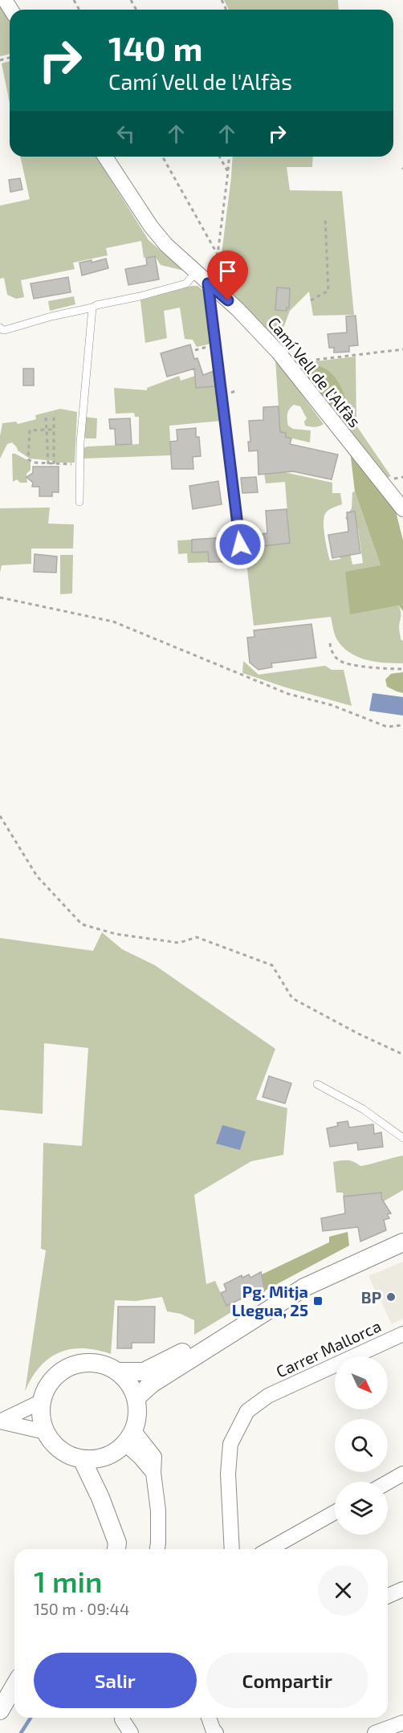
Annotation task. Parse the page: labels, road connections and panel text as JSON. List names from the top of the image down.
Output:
{
  "streets": {
    "street": ["Camí Vell de l'Alfàs", "Carrer Mallorca"]
  },
  "places": {
    "other": ["BP"],
    "transit": ["Pg. Mitja Llegua, 25"]
  },
  "north": "bottom right",
  "page": {
    "turn": ["140 m", "Camí Vell de l'Alfàs"],
    "heading": ["1 min", "150 m · 09:44"],
    "buttons": ["Salir", "Compartir"]
  }
}
